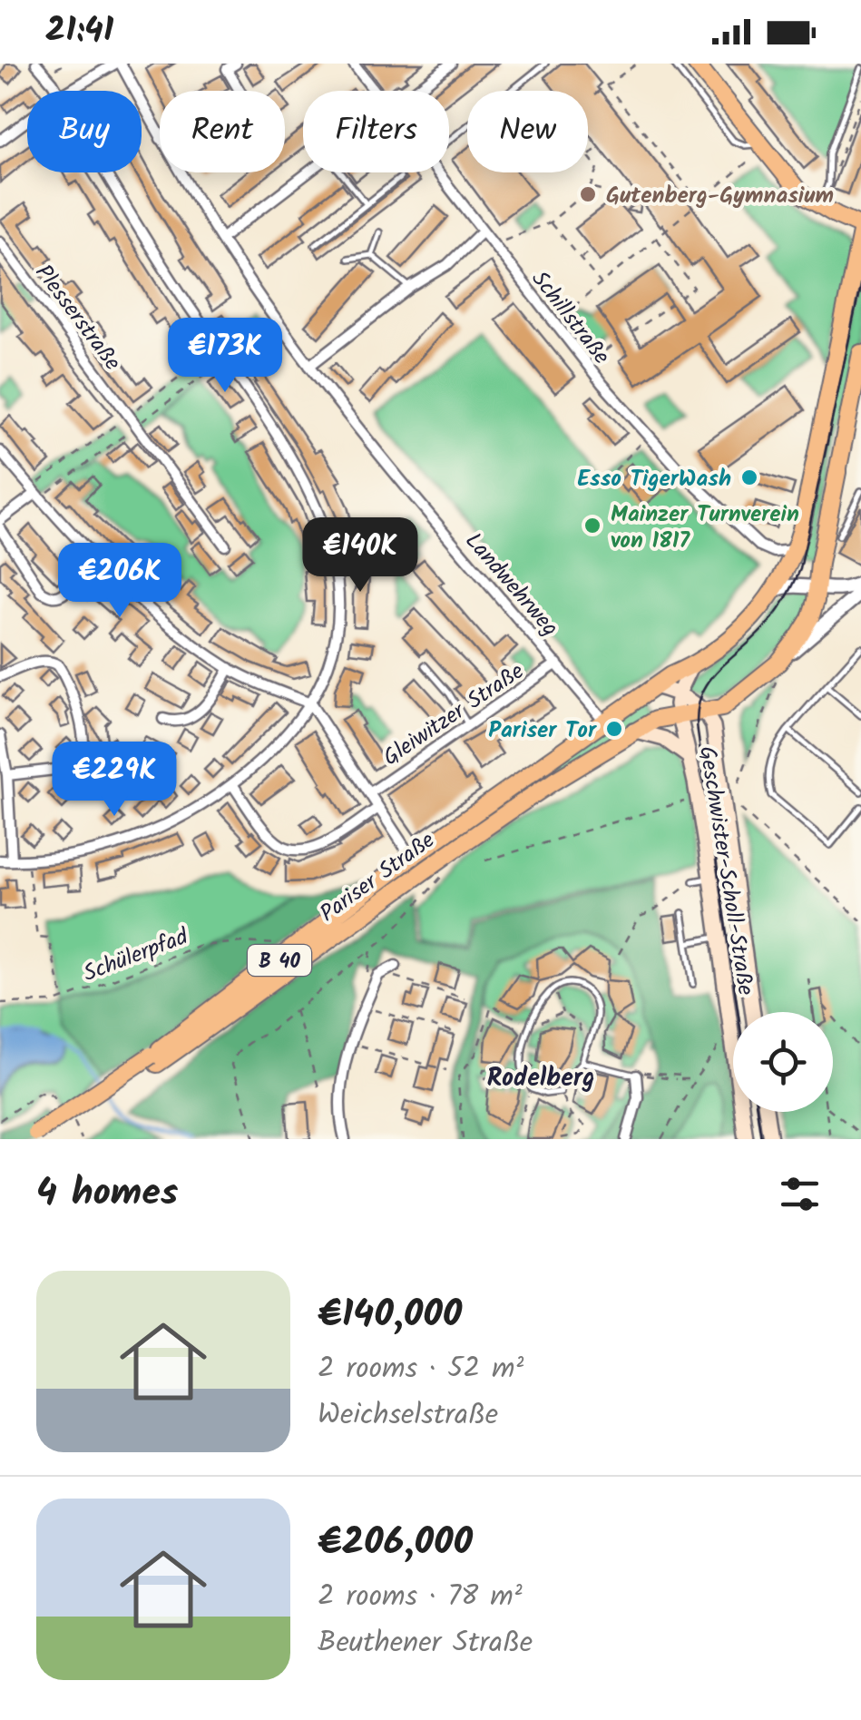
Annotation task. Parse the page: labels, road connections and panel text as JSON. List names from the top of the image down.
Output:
{
  "streets": {
    "main road": ["Geschwister-Scholl-Straße", "Pariser Straße", "B 40"],
    "street": [
      "Plesserstraße",
      "Schillstraße",
      "Landwehrweg",
      "Gleiwitzer Straße"
    ],
    "path": ["Schülerpfad"]
  },
  "crossings": [
    ["Schillstraße", "Pariser Straße"],
    ["Landwehrweg", "Gleiwitzer Straße"],
    ["Landwehrweg", "Pariser Straße"],
    ["Geschwister-Scholl-Straße", "Pariser Straße"],
    ["Pariser Straße", "B 40"]
  ],
  "districts": ["Rodelberg"],
  "places": [
    "Gutenberg-Gymnasium",
    "Esso TigerWash",
    "Mainzer Turnverein von 1817",
    "Pariser Tor"
  ],
  "page": {
    "status": "21:41",
    "chip": [
      "Buy",
      "Rent",
      "Filters",
      "New"
    ],
    "price": [
      "€173K",
      "€140K",
      "€206K",
      "€229K"
    ],
    "heading": "4 homes",
    "list": [
      {
        "name": "€140,000",
        "note": "2 rooms · 52 m² · Weichselstraße"
      },
      {
        "name": "€206,000",
        "note": "2 rooms · 78 m² · Beuthener Straße"
      }
    ]
  }
}
